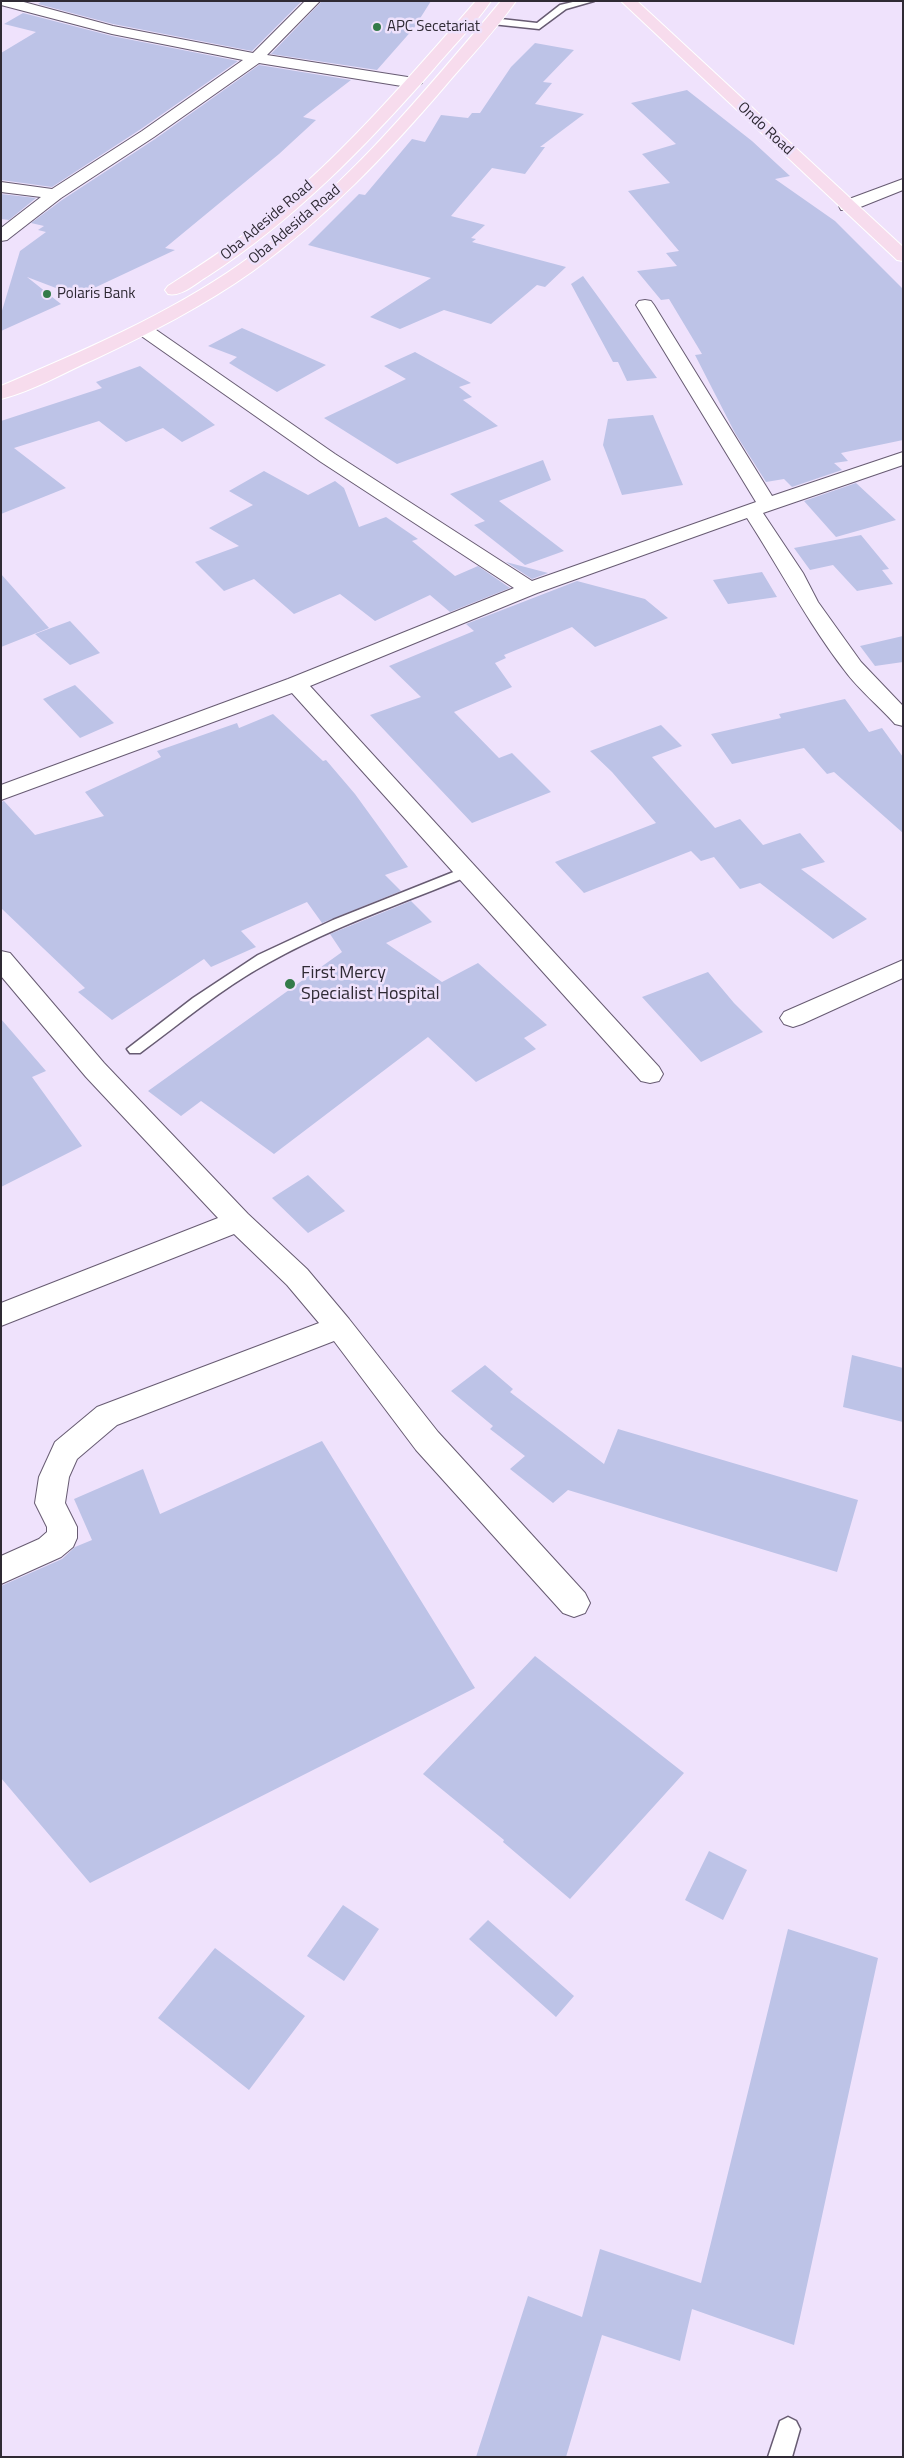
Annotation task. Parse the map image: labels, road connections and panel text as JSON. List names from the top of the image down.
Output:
{
  "streets": {
    "main road": ["Ondo Road", "Oba Adeside Road", "Oba Adesida Road"]
  },
  "places": ["APC Secetariat", "Polaris Bank", "First Mercy Specialist Hospital"]
}
